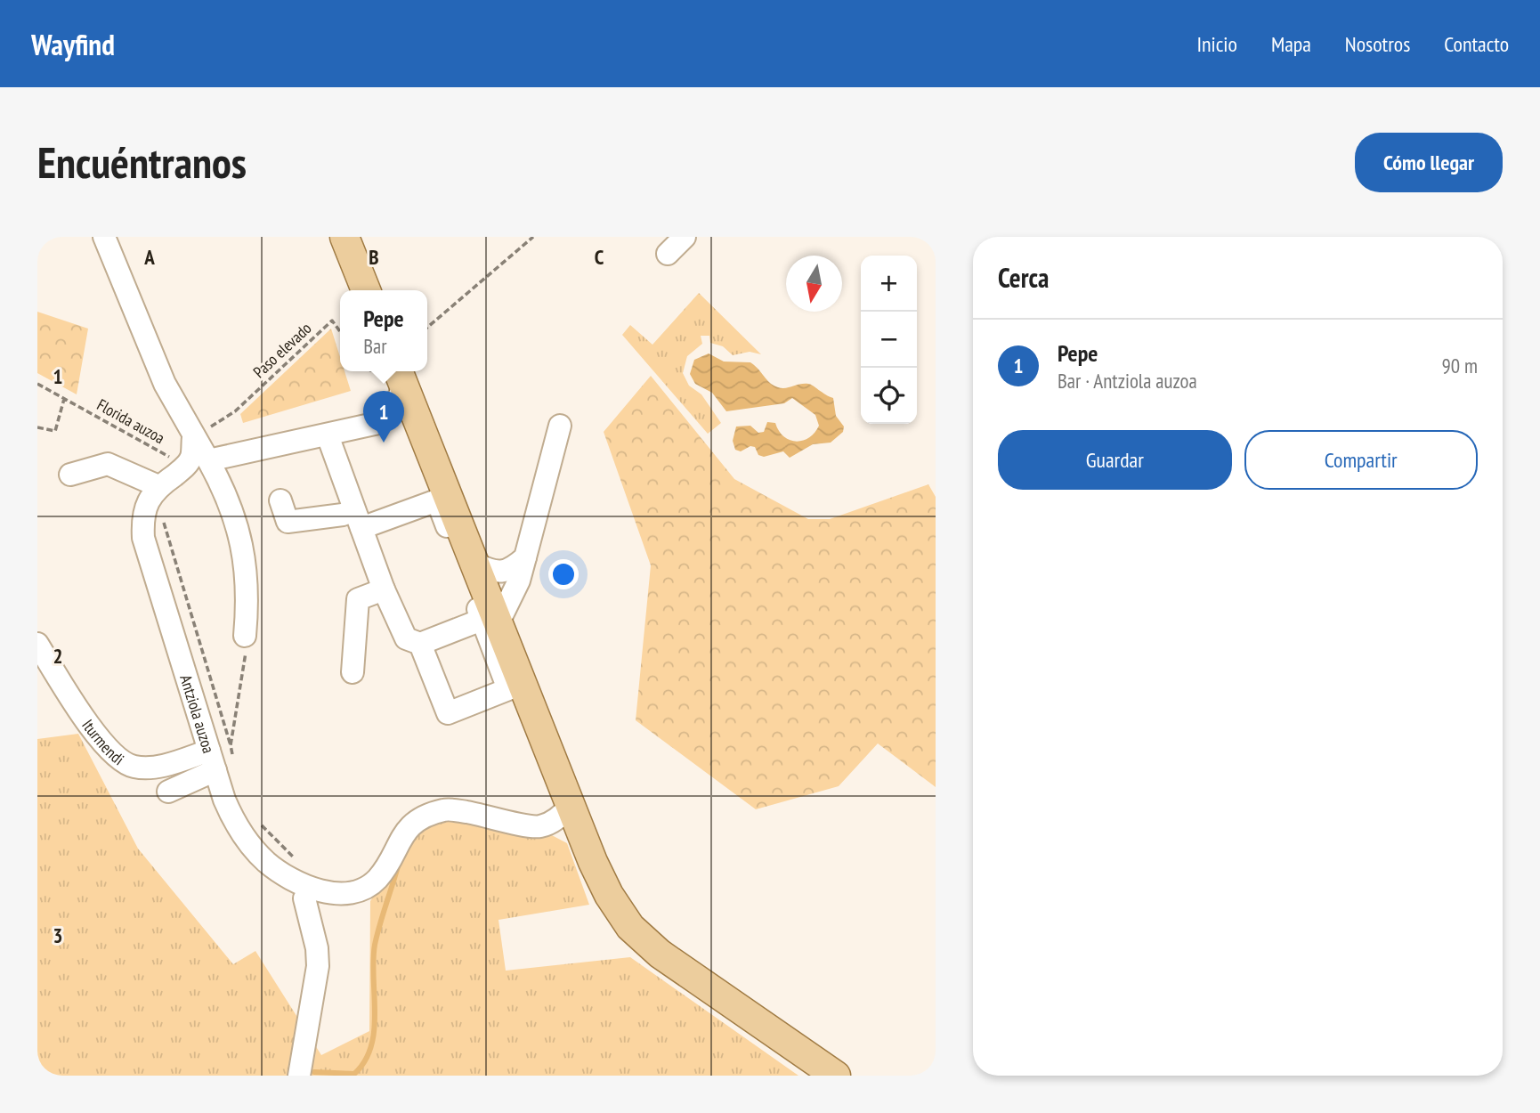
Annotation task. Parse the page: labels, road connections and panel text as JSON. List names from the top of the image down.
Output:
{
  "streets": {
    "street": ["Antziola auzoa", "Iturmendi"],
    "path": ["Paso elevado", "Florida auzoa"]
  },
  "crossings": [
    ["Paso elevado", "Antziola auzoa"],
    ["Florida auzoa", "Antziola auzoa"],
    ["Antziola auzoa", "Iturmendi"]
  ],
  "north": "bottom",
  "page": {
    "header": "Wayfind",
    "nav": [
      "Inicio",
      "Mapa",
      "Nosotros",
      "Contacto"
    ],
    "buttons": [
      "Cómo llegar",
      ["Guardar", "Compartir"]
    ],
    "title": "Encuéntranos",
    "heading": "Cerca",
    "map_buttons": ["+", "−"],
    "popup": ["Pepe", "Bar"],
    "list": [
      {
        "mark": "1",
        "name": "Pepe",
        "note": "Bar · Antziola auzoa",
        "value": "90 m"
      }
    ],
    "pins": "1"
  },
  "grid": {
    "columns": ["A", "B", "C"],
    "rows": ["1", "2", "3"]
  }
}
